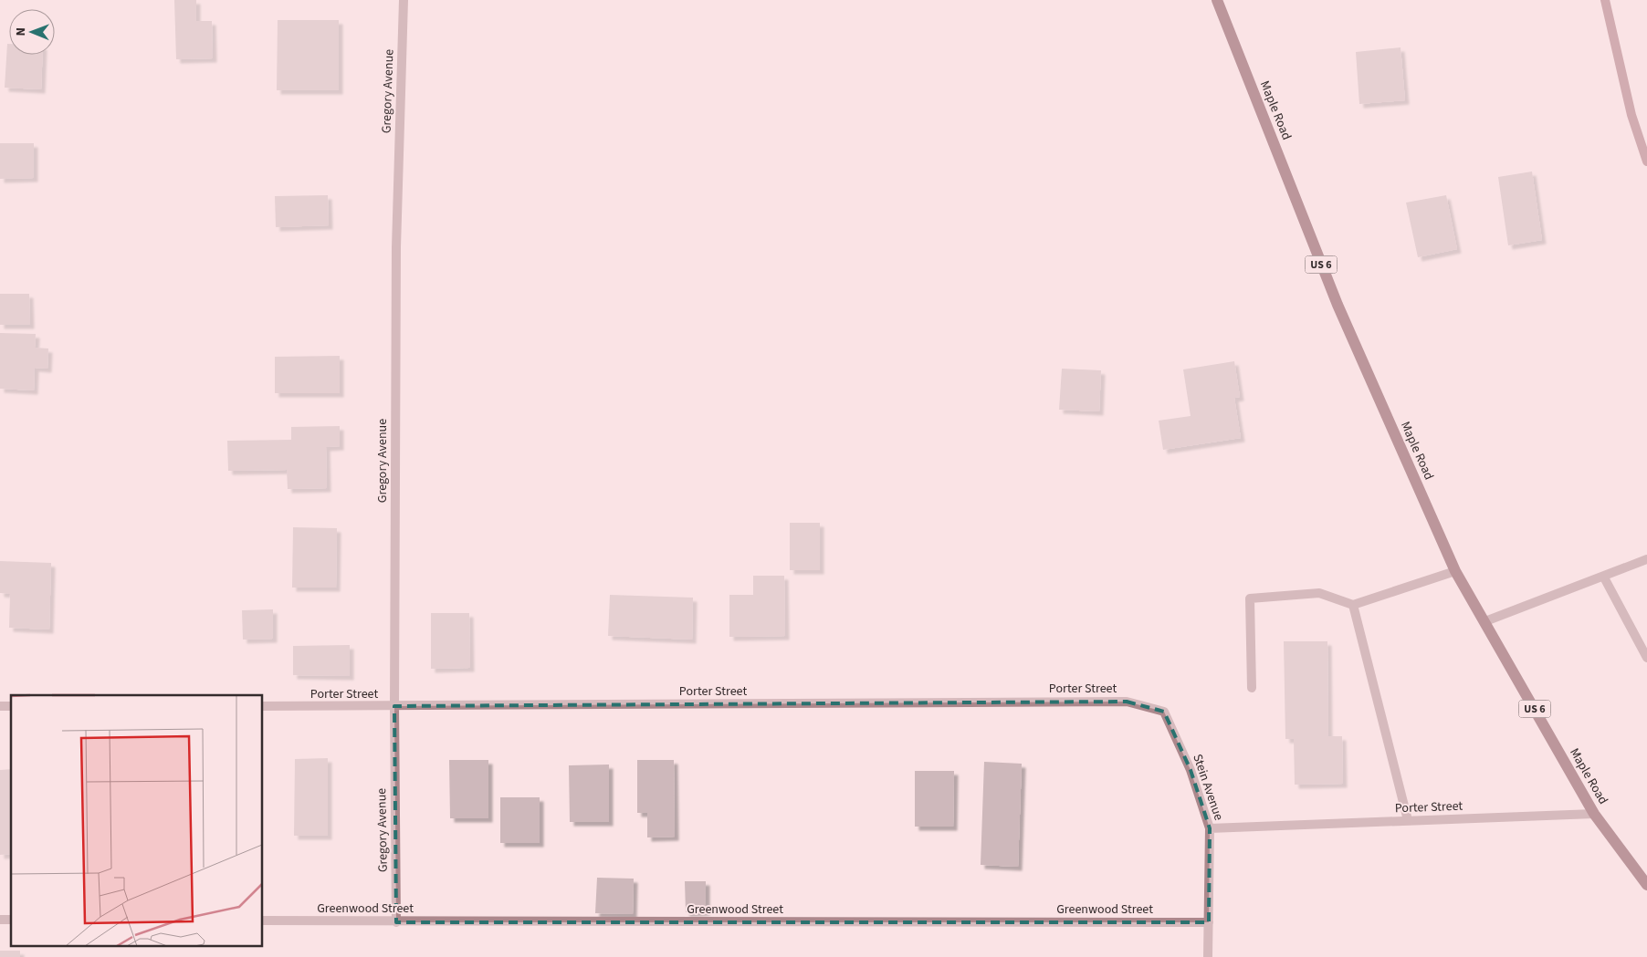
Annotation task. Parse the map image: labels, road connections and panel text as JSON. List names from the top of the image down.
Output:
{
  "streets": {
    "main road": ["Maple Road", "US 6"],
    "street": [
      "Gregory Avenue",
      "Porter Street",
      "Stein Avenue",
      "Greenwood Street"
    ]
  },
  "crossings": [
    ["Gregory Avenue", "Porter Street"],
    ["Gregory Avenue", "Greenwood Street"],
    ["Maple Road", "Porter Street"],
    ["Porter Street", "Stein Avenue"],
    ["Stein Avenue", "Greenwood Street"]
  ],
  "north": "left"
}
